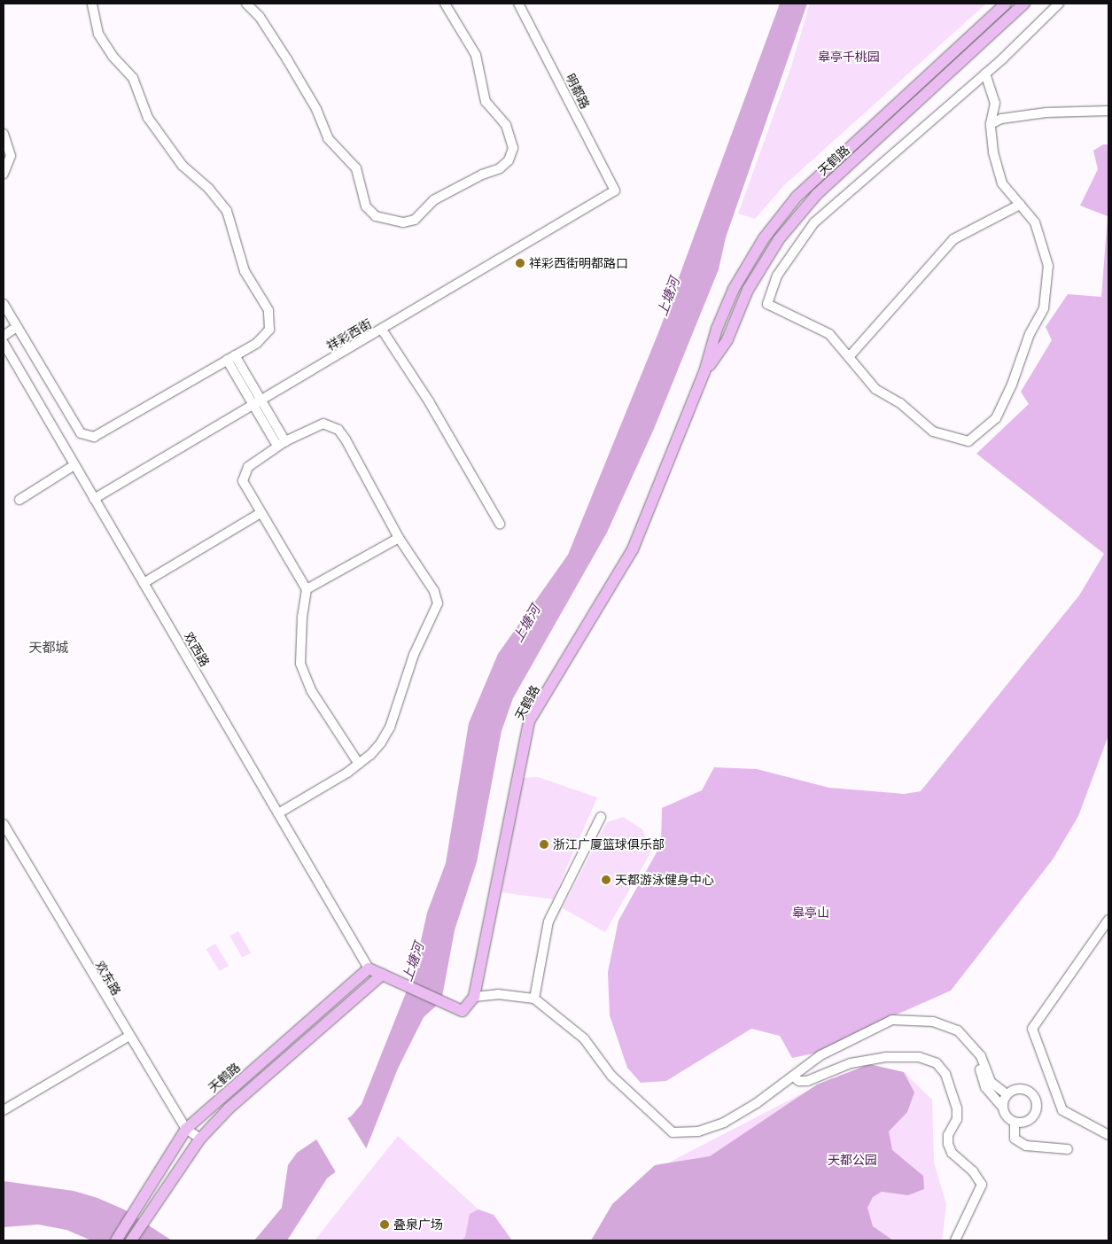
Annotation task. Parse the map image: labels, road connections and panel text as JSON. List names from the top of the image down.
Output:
{
  "streets": {
    "main road": ["天鹤路"],
    "street": [
      "明都路",
      "祥彩西街",
      "欢西路",
      "欢东路"
    ]
  },
  "crossings": [
    ["明都路", "祥彩西街"],
    ["天鹤路", "欢西路"],
    ["天鹤路", "欢东路"],
    ["祥彩西街", "欢西路"]
  ],
  "districts": ["天都城"],
  "water": ["上塘河"],
  "parks": ["皋亭千桃园", "皋亭山", "天都公园"],
  "places": [
    "祥彩西街明都路口",
    "浙江广厦篮球俱乐部",
    "天都游泳健身中心",
    "叠泉广场"
  ]
}
